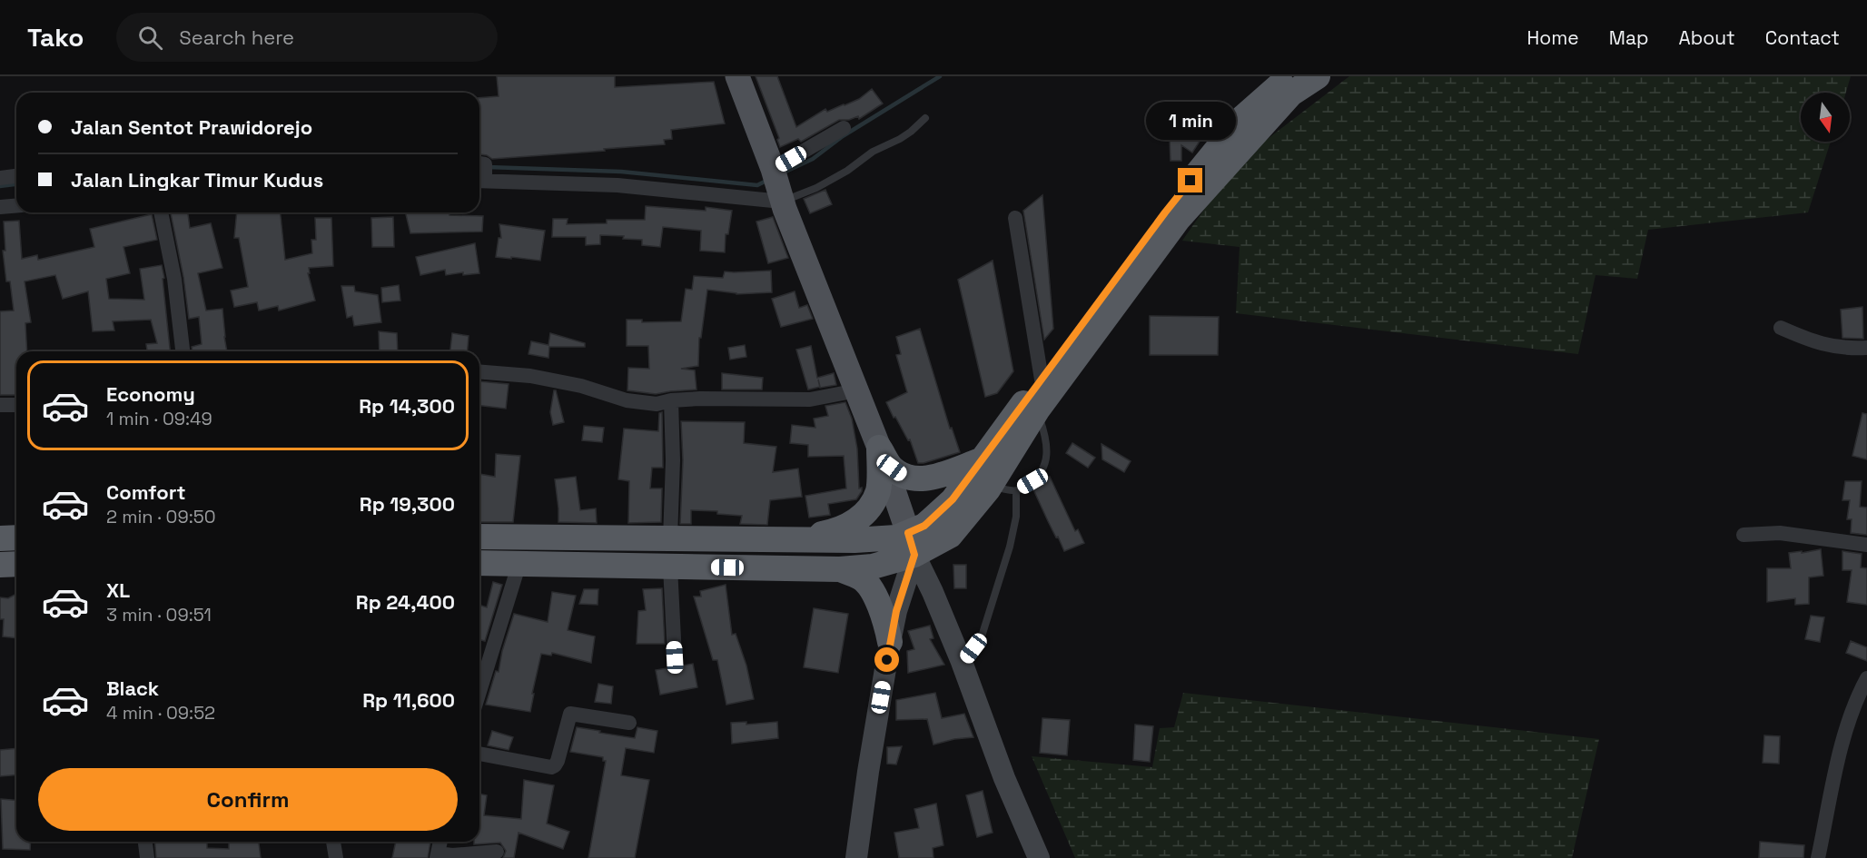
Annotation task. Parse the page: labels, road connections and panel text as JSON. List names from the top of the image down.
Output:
{
  "north": "bottom",
  "page": {
    "header": "Tako",
    "search": "Search here",
    "nav": [
      "Home",
      "Map",
      "About",
      "Contact"
    ],
    "banner": ["Jalan Sentot Prawidorejo", "Jalan Lingkar Timur Kudus"],
    "bubble": "1 min",
    "list": [
      {
        "name": "Economy",
        "note": "1 min · 09:49",
        "value": "Rp 14,300"
      },
      {
        "name": "Comfort",
        "note": "2 min · 09:50",
        "value": "Rp 19,300"
      },
      {
        "name": "XL",
        "note": "3 min · 09:51",
        "value": "Rp 24,400"
      },
      {
        "name": "Black",
        "note": "4 min · 09:52",
        "value": "Rp 11,600"
      }
    ],
    "buttons": "Confirm"
  }
}
